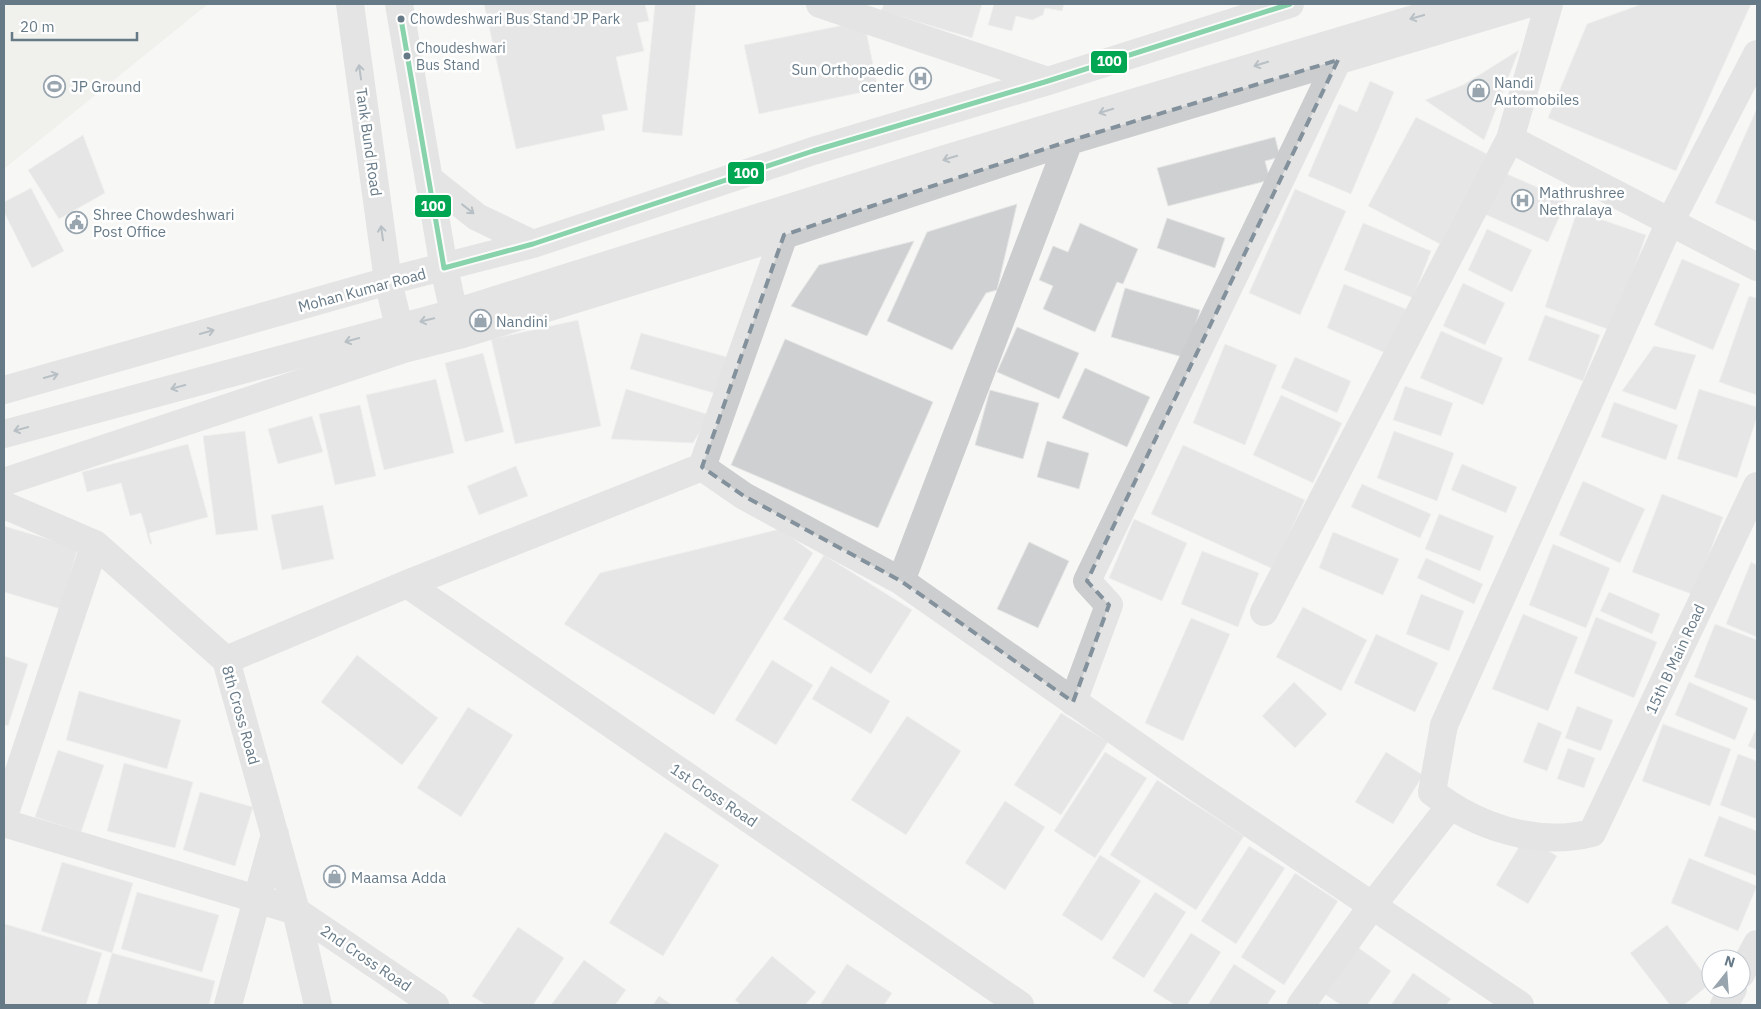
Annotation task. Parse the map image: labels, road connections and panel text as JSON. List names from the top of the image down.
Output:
{
  "streets": {
    "street": [
      "Tank Bund Road",
      "Mohan Kumar Road",
      "15th B Main Road",
      "8th Cross Road",
      "1st Cross Road",
      "2nd Cross Road"
    ]
  },
  "crossings": [
    ["Tank Bund Road", "Mohan Kumar Road"],
    ["8th Cross Road", "2nd Cross Road"]
  ],
  "places": {
    "other": ["Chowdeshwari Bus Stand JP Park", "Choudeshwari Bus Stand"],
    "hospital": ["Sun Orthopaedic center", "Mathrushree Nethralaya"],
    "sports": ["JP Ground"],
    "shop": ["Nandi Automobiles", "Nandini", "Maamsa Adda"],
    "public building": ["Shree Chowdeshwari Post Office"]
  },
  "lines": ["transit line 100"],
  "scale_bar": "20 m",
  "north": "top"
}
